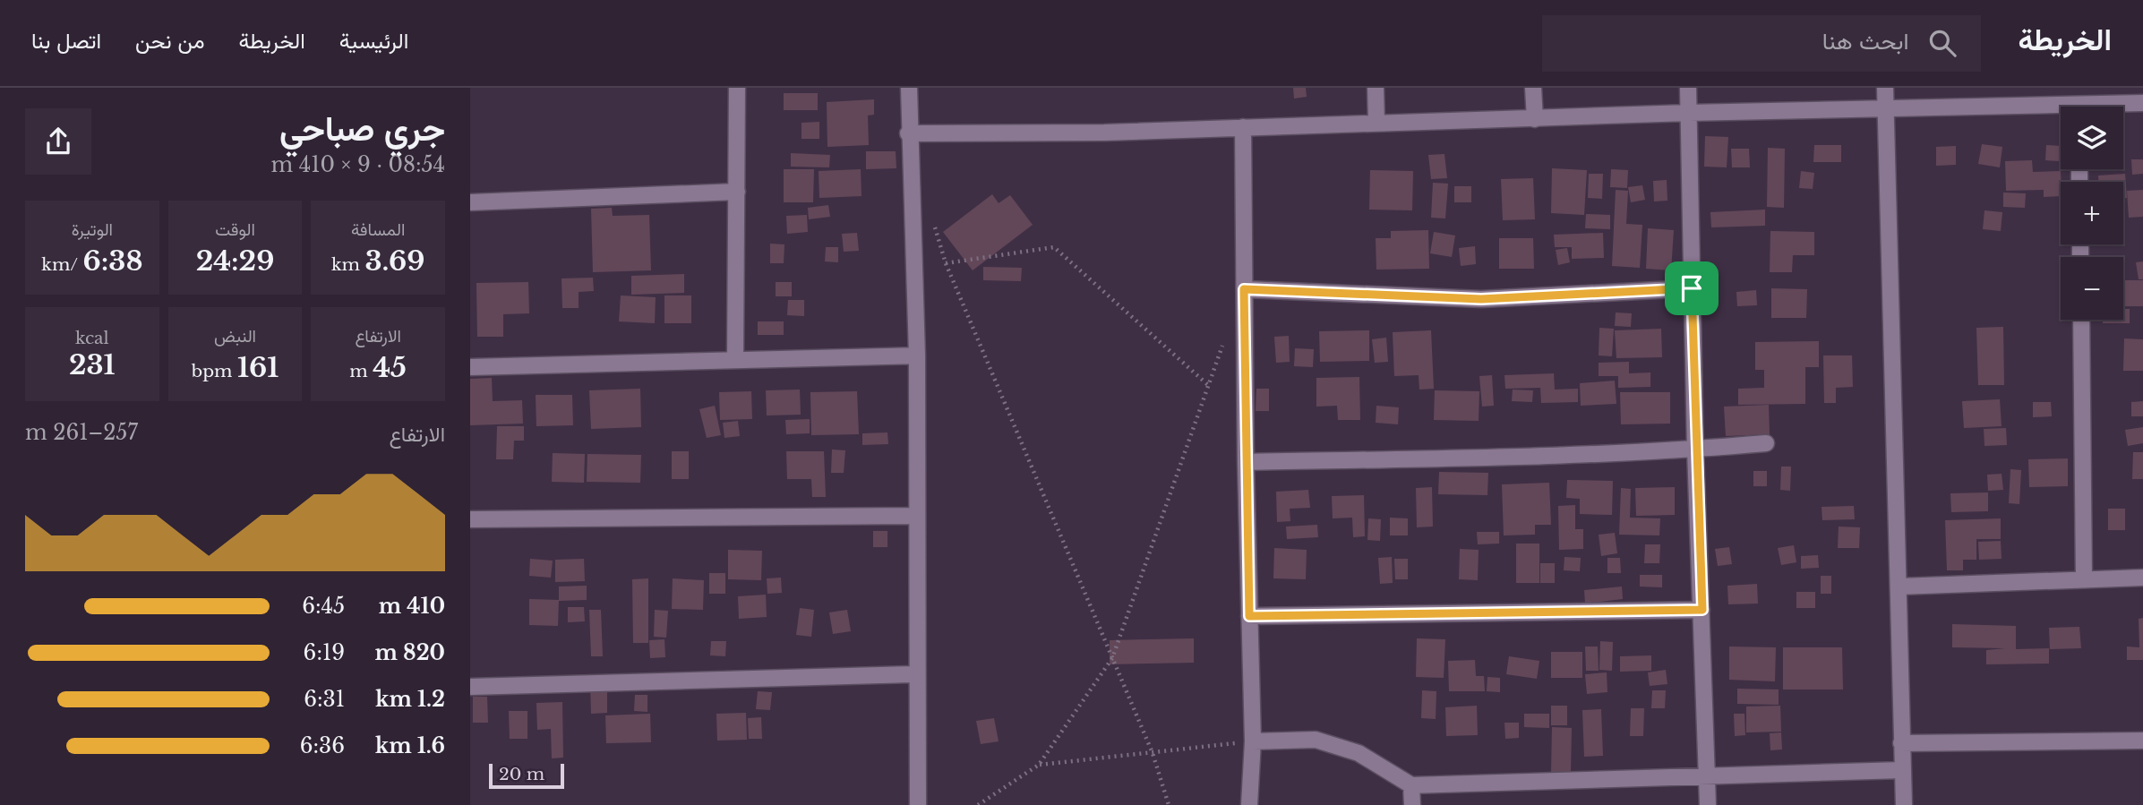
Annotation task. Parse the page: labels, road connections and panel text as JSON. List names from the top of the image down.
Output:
{
  "scale_bar": "20 m",
  "page": {
    "header": "الخريطة",
    "search": "ابحث هنا",
    "nav": [
      "الرئيسية",
      "الخريطة",
      "من نحن",
      "اتصل بنا"
    ],
    "heading": ["جري صباحي", "08:54 · 9 × 410 m"],
    "map_buttons": ["+", "−"],
    "stats": [
      ["المسافة", "3.69 km"],
      ["الوقت", "24:29"],
      ["الوتيرة", "6:38 /km"],
      ["الارتفاع", "45 m"],
      ["النبض", "161 bpm"],
      ["kcal", "231"]
    ],
    "chart": ["الارتفاع", "257–261 m"],
    "list": [
      {
        "name": "410 m",
        "note": "6:45"
      },
      {
        "name": "820 m",
        "note": "6:19"
      },
      {
        "name": "1.2 km",
        "note": "6:31"
      },
      {
        "name": "1.6 km",
        "note": "6:36"
      }
    ],
    "scale": "20 m"
  }
}
